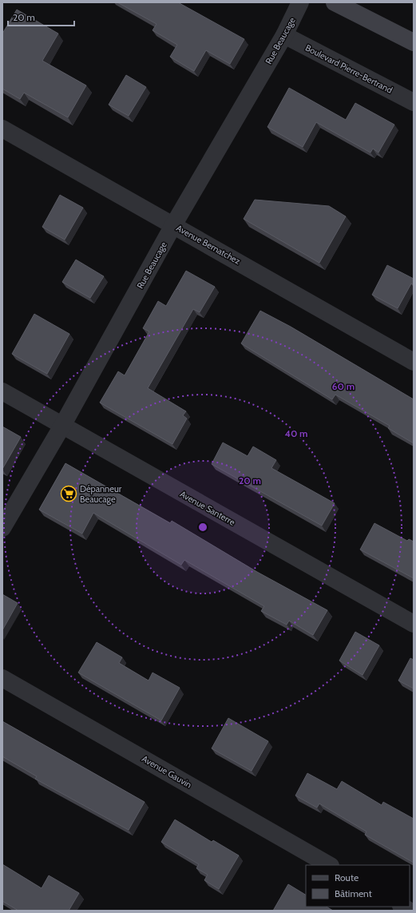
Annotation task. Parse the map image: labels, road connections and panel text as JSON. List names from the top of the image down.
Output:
{
  "streets": {
    "street": [
      "Rue Beaucage",
      "Boulevard Pierre-Bertrand",
      "Avenue Bernatchez",
      "Avenue Santerre",
      "Avenue Gauvin"
    ]
  },
  "crossings": [
    ["Rue Beaucage", "Boulevard Pierre-Bertrand"],
    ["Rue Beaucage", "Avenue Bernatchez"],
    ["Rue Beaucage", "Avenue Santerre"]
  ],
  "places": {
    "supermarket": ["Dépanneur Beaucage"]
  },
  "legend": ["Route", "Bâtiment"],
  "scale_bar": "20 m",
  "rings": ["60 m", "40 m", "20 m"]
}
